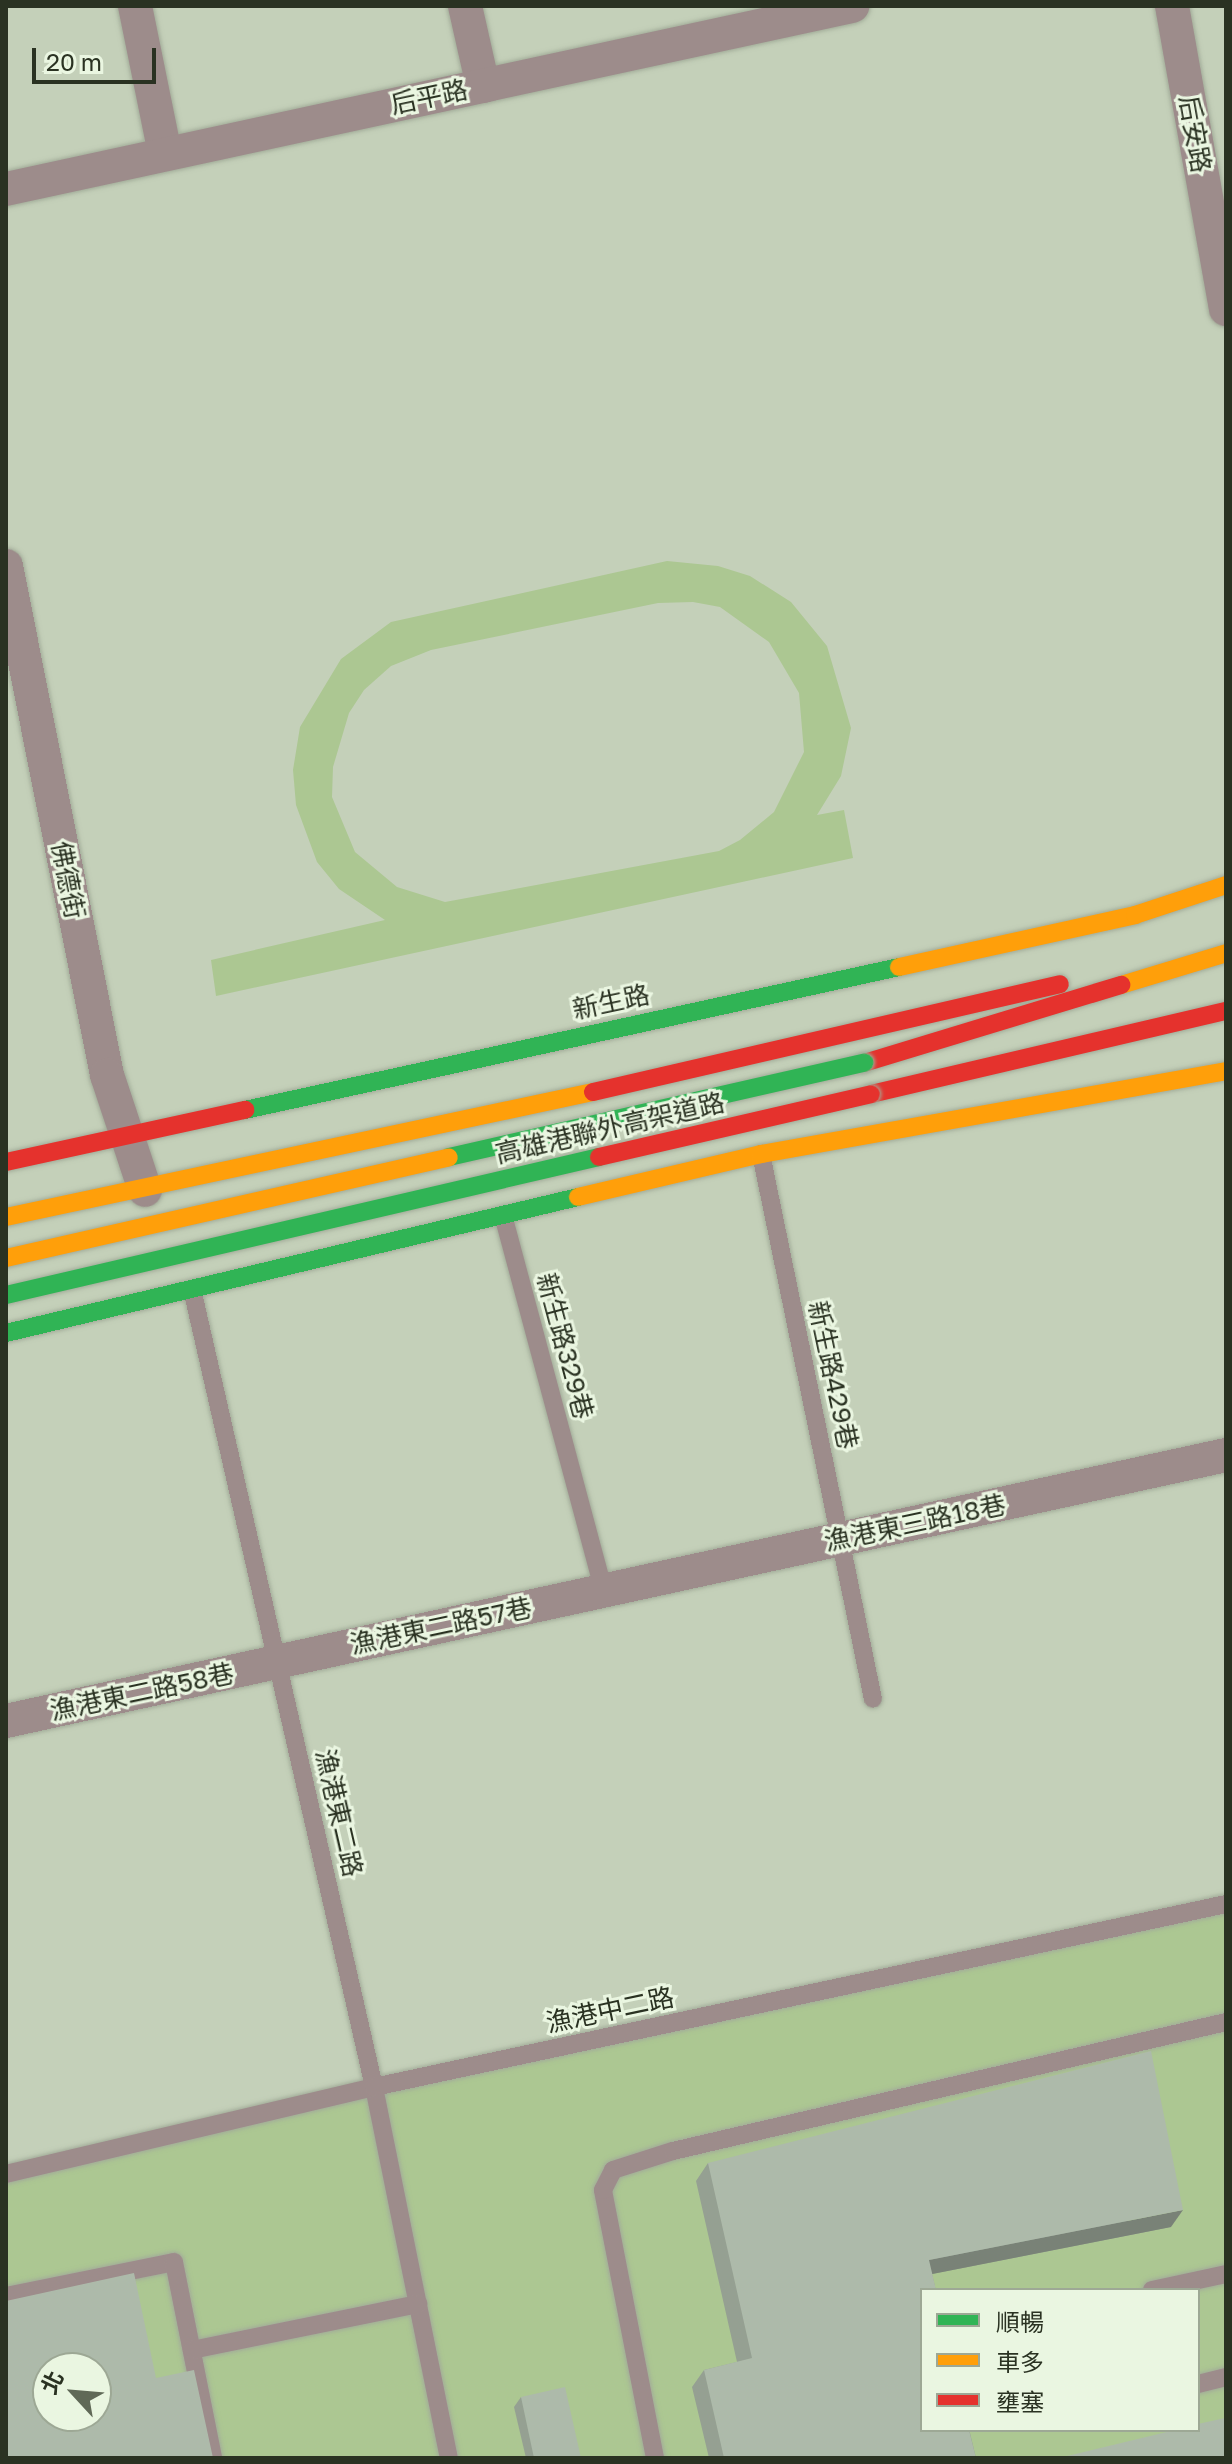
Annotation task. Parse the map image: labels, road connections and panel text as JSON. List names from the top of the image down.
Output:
{
  "streets": {
    "main road": ["新生路", "高雄港聯外高架道路"],
    "street": [
      "后平路",
      "后安路",
      "佛德街",
      "漁港東三路18巷",
      "漁港東二路57巷",
      "漁港東二路58巷"
    ],
    "lane": [
      "新生路329巷",
      "新生路429巷",
      "漁港東二路",
      "漁港中二路"
    ]
  },
  "crossings": [
    ["佛德街", "新生路"],
    ["佛德街", "漁港東二路"],
    ["新生路329巷", "漁港東三路18巷"],
    ["新生路329巷", "漁港東二路57巷"],
    ["新生路429巷", "漁港東三路18巷"],
    ["漁港東三路18巷", "漁港東二路57巷"],
    ["漁港東二路57巷", "漁港東二路58巷"],
    ["漁港東二路57巷", "漁港東二路"],
    ["漁港東二路58巷", "漁港東二路"],
    ["漁港東二路", "漁港中二路"]
  ],
  "legend": ["順暢", "車多", "壅塞"],
  "scale_bar": "20 m",
  "north": "top left"
}
